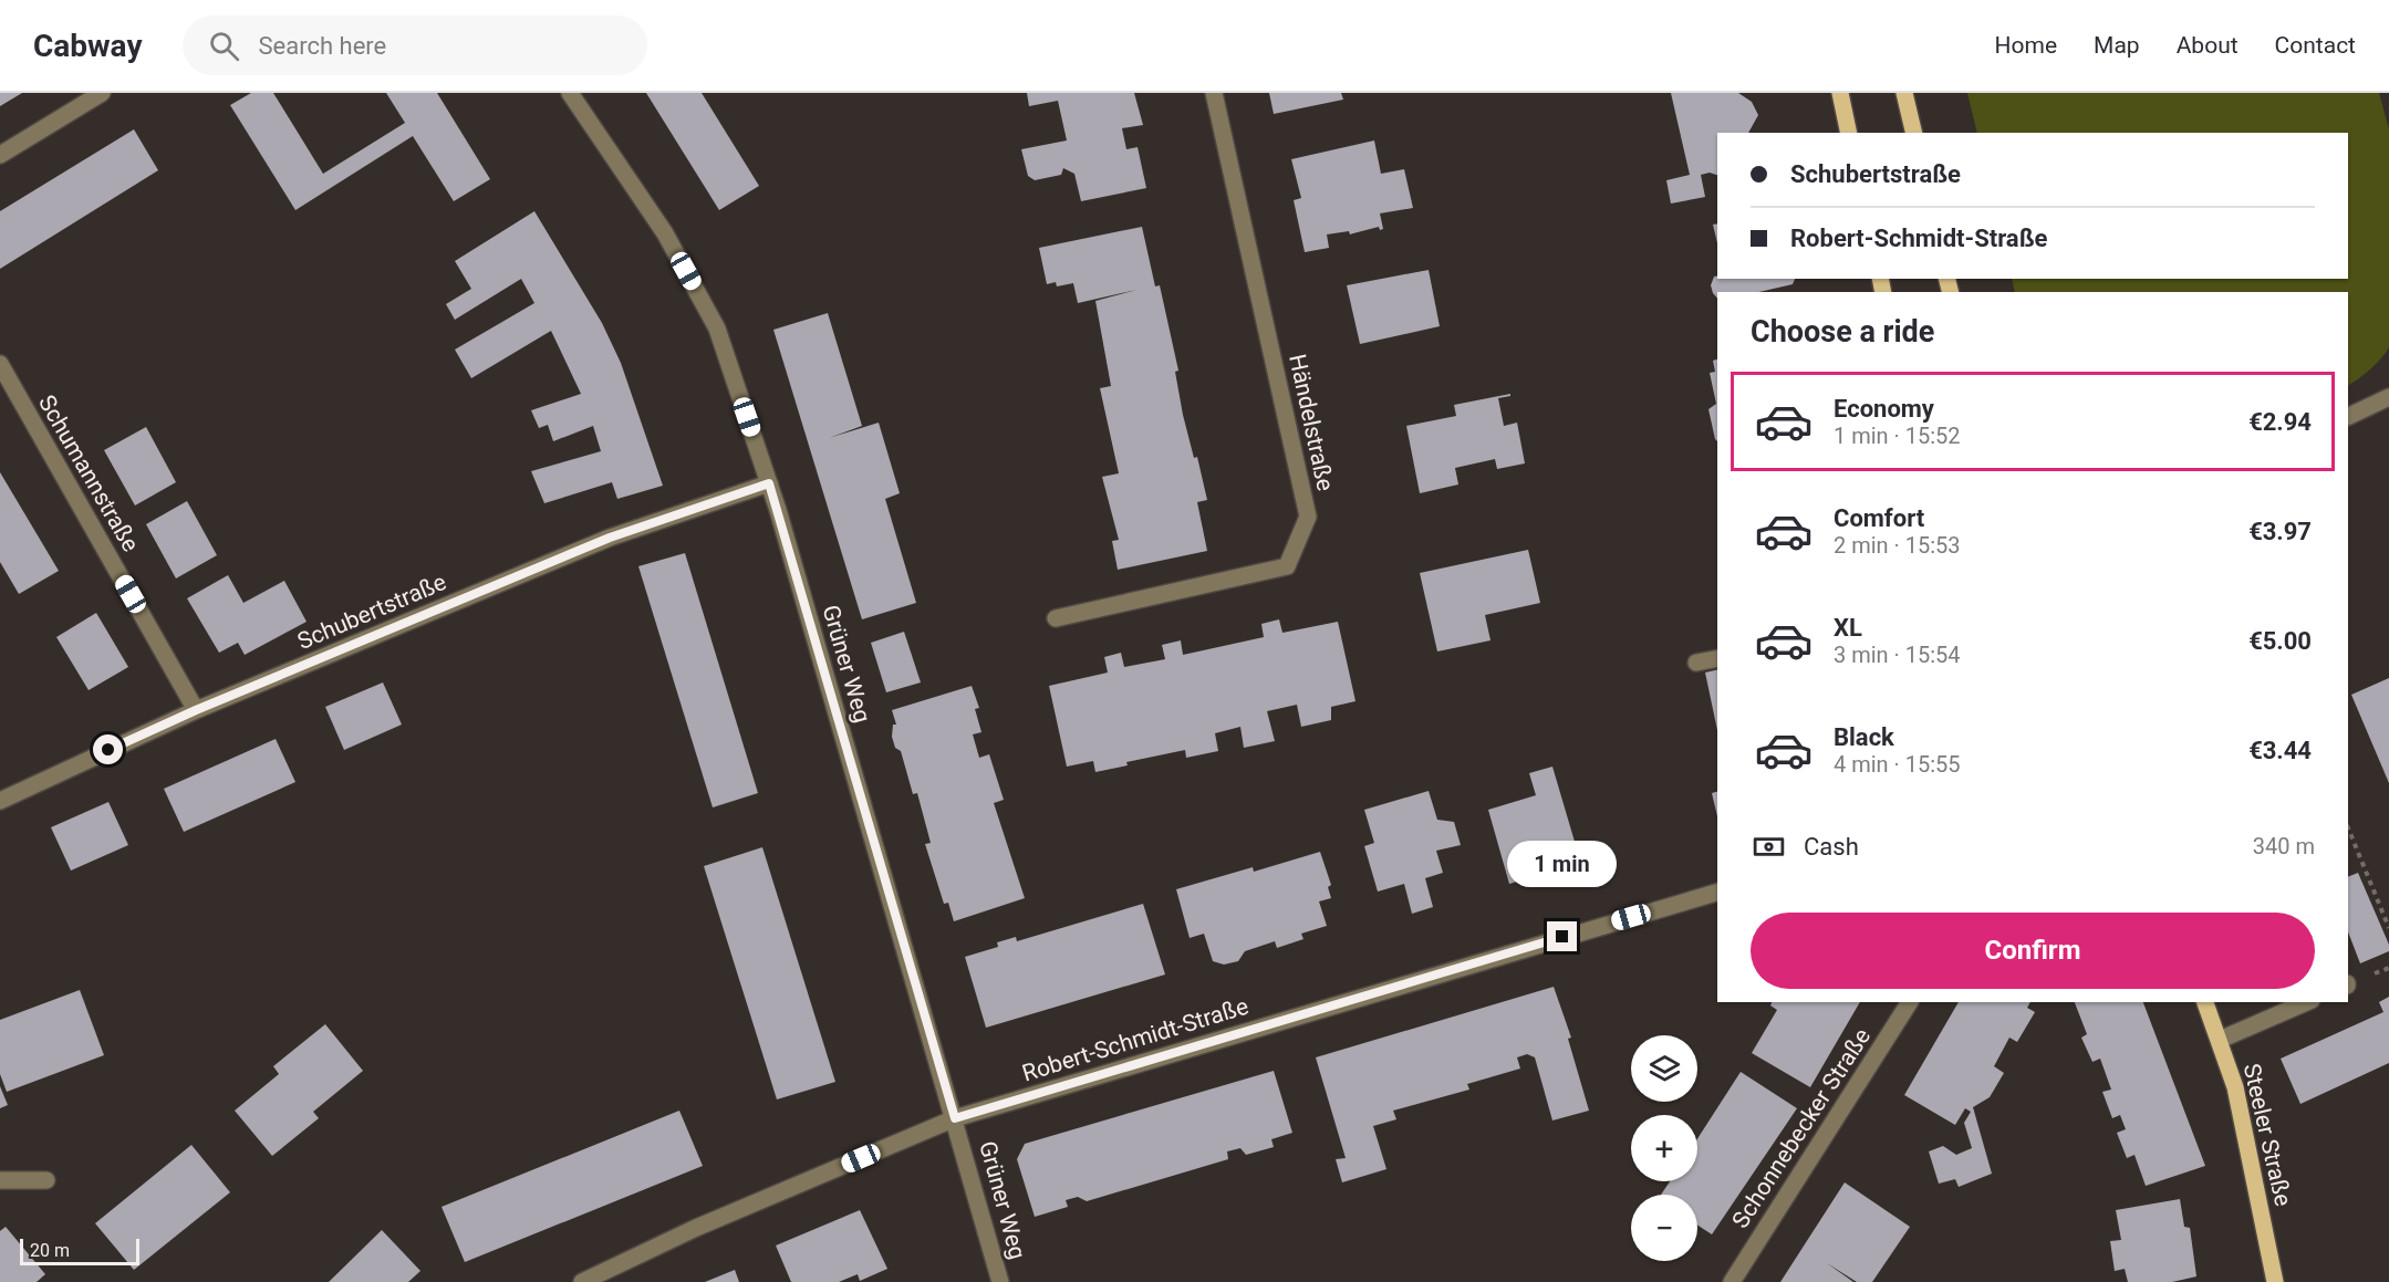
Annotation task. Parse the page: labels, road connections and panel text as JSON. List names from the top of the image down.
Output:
{
  "streets": {
    "main road": ["Steeler Straße"],
    "street": [
      "Händelstraße",
      "Schumannstraße",
      "Schubertstraße",
      "Grüner Weg",
      "Robert-Schmidt-Straße",
      "Schonnebecker Straße"
    ]
  },
  "crossings": [
    ["Schumannstraße", "Schubertstraße"],
    ["Schubertstraße", "Grüner Weg"],
    ["Grüner Weg", "Robert-Schmidt-Straße"]
  ],
  "scale_bar": "20 m",
  "page": {
    "header": "Cabway",
    "search": "Search here",
    "nav": [
      "Home",
      "Map",
      "About",
      "Contact"
    ],
    "banner": ["Schubertstraße", "Robert-Schmidt-Straße"],
    "heading": "Choose a ride",
    "list": [
      {
        "name": "Economy",
        "note": "1 min · 15:52",
        "value": "€2.94"
      },
      {
        "name": "Comfort",
        "note": "2 min · 15:53",
        "value": "€3.97"
      },
      {
        "name": "XL",
        "note": "3 min · 15:54",
        "value": "€5.00"
      },
      {
        "name": "Black",
        "note": "4 min · 15:55",
        "value": "€3.44"
      }
    ],
    "pay": ["Cash", "340 m"],
    "bubble": "1 min",
    "buttons": "Confirm",
    "map_buttons": ["+", "−"],
    "scale": "20 m"
  }
}
